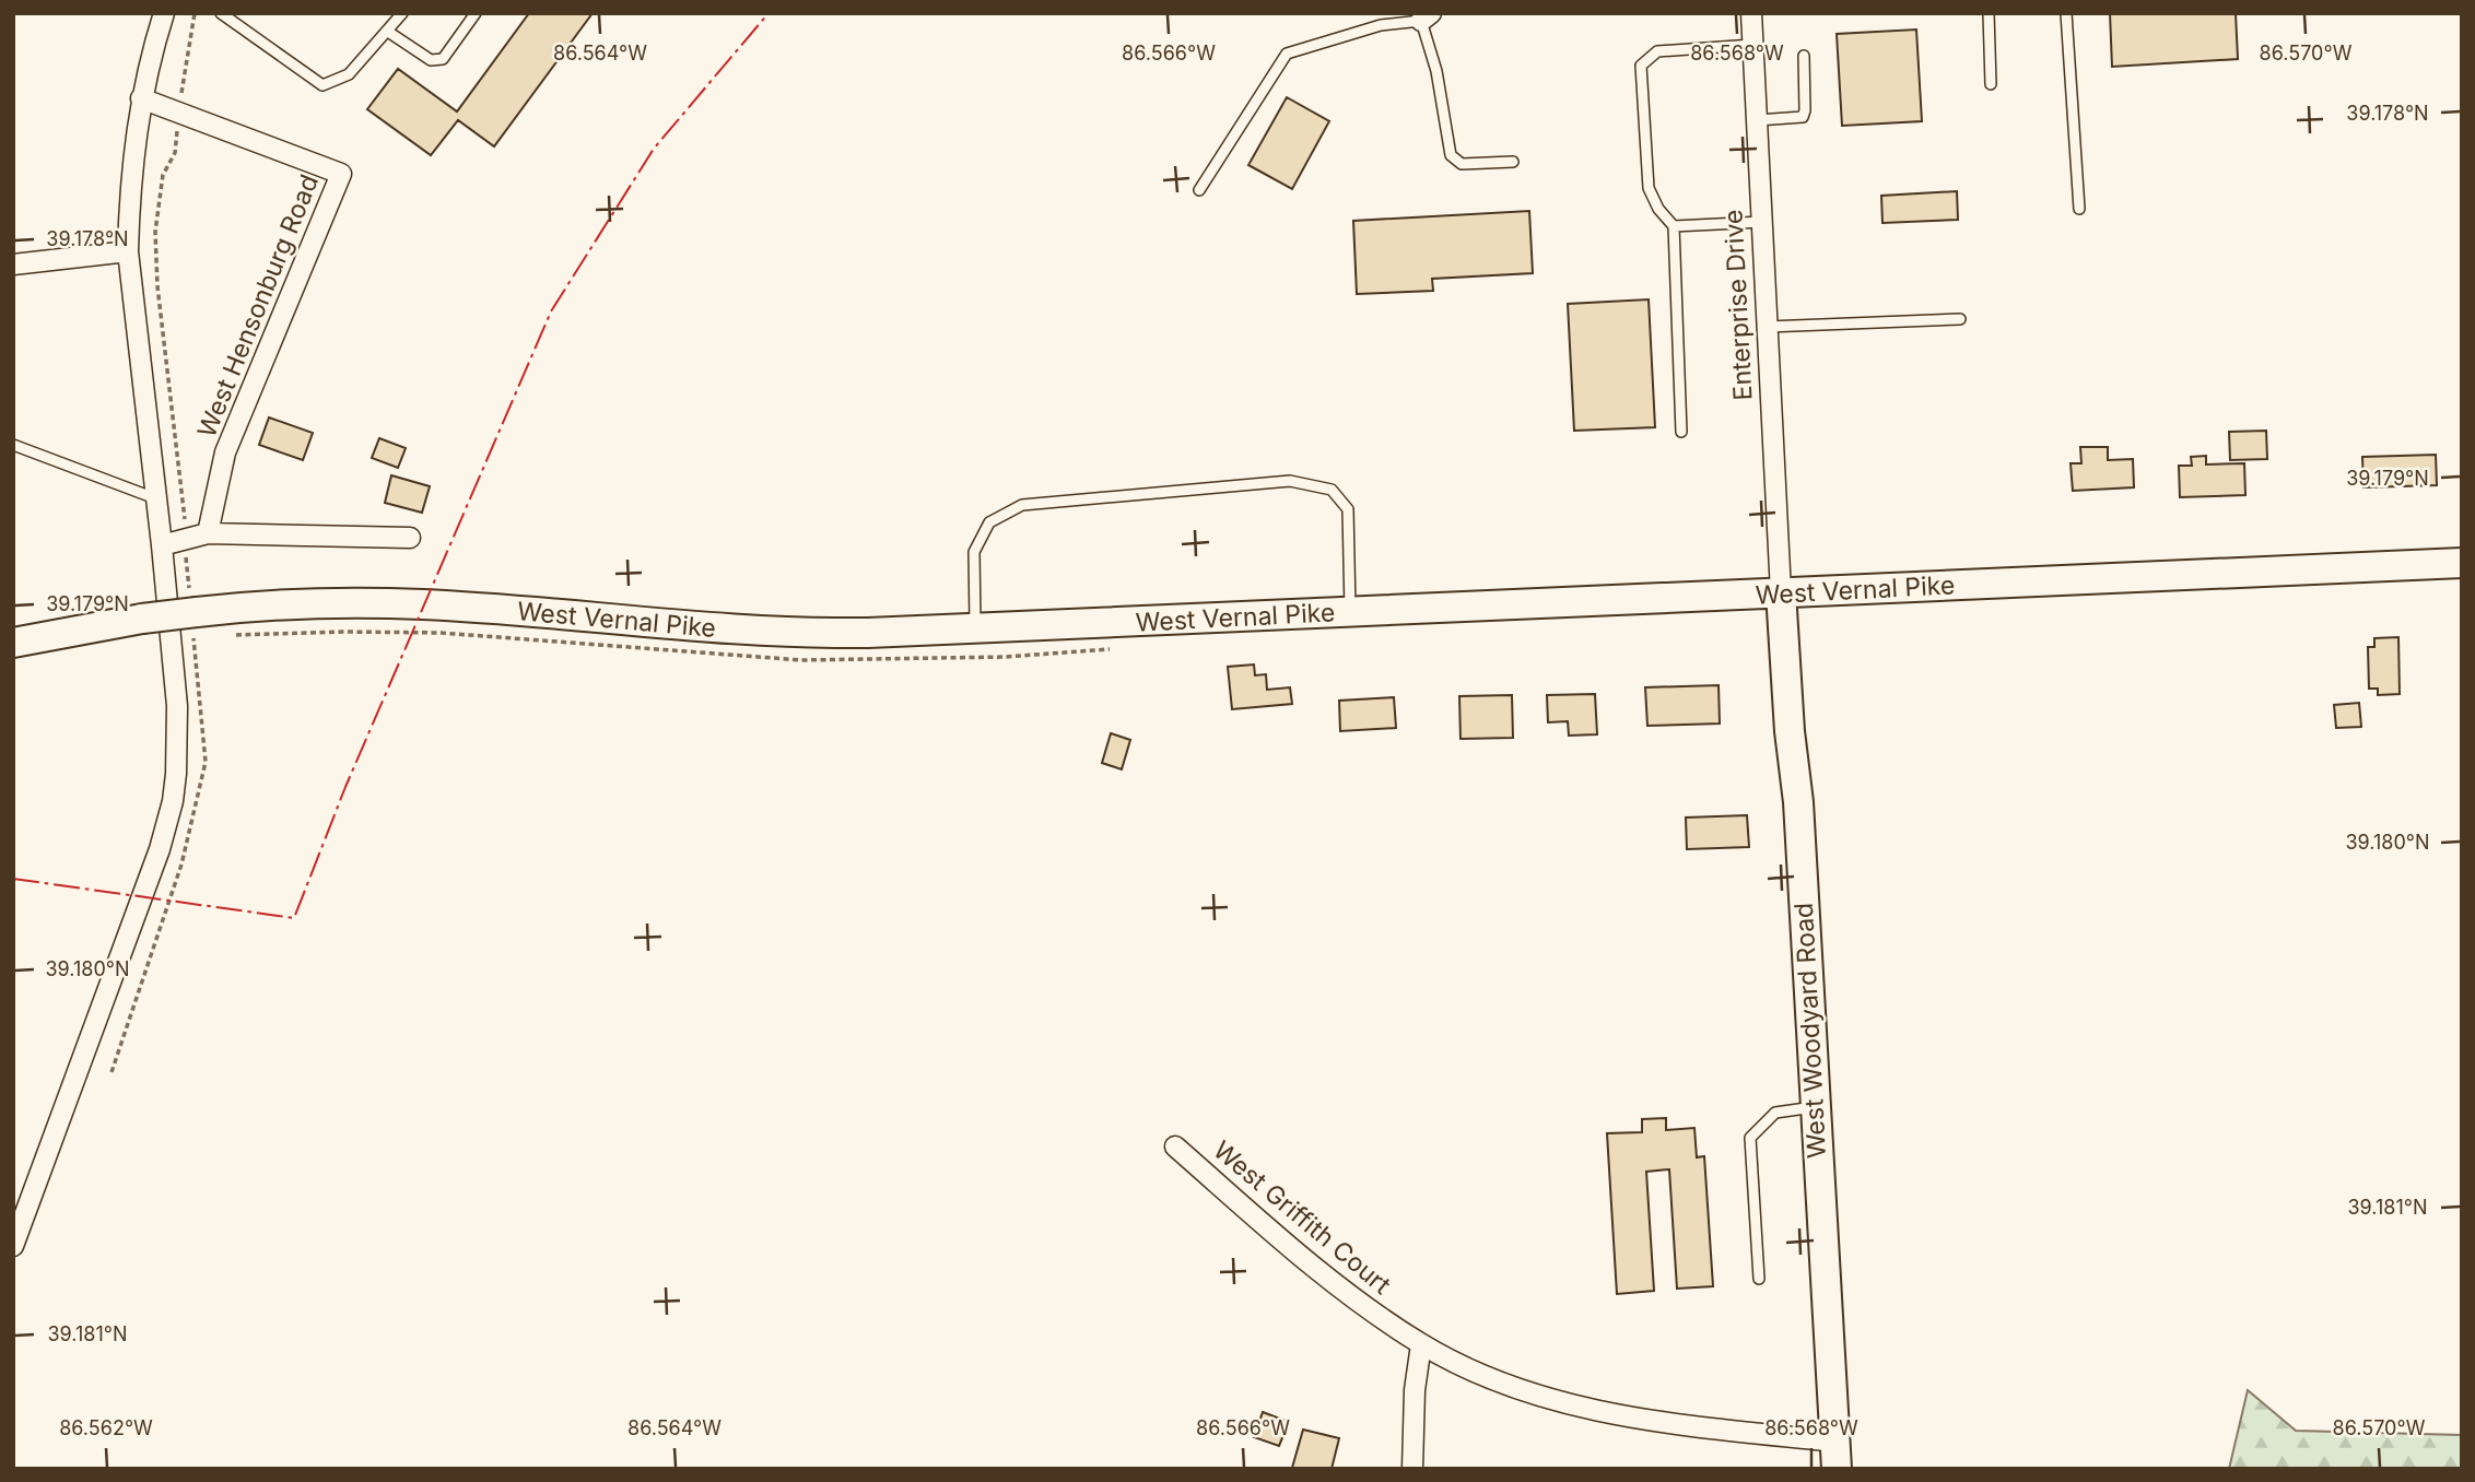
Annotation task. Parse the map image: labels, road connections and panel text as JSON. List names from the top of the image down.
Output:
{
  "streets": {
    "main road": ["West Vernal Pike", "West Woodyard Road"],
    "street": ["Enterprise Drive", "West Hensonburg Road", "West Griffith Court"]
  },
  "crossings": [
    ["Enterprise Drive", "West Vernal Pike"],
    ["Enterprise Drive", "West Woodyard Road"],
    ["West Vernal Pike", "West Woodyard Road"],
    ["West Woodyard Road", "West Griffith Court"]
  ],
  "coordinates": [
    "86.564°W",
    "86.566°W",
    "86.568°W",
    "86.570°W",
    "39.178°N",
    "39.179°N",
    "39.180°N",
    "39.181°N",
    "86.562°W"
  ]
}
